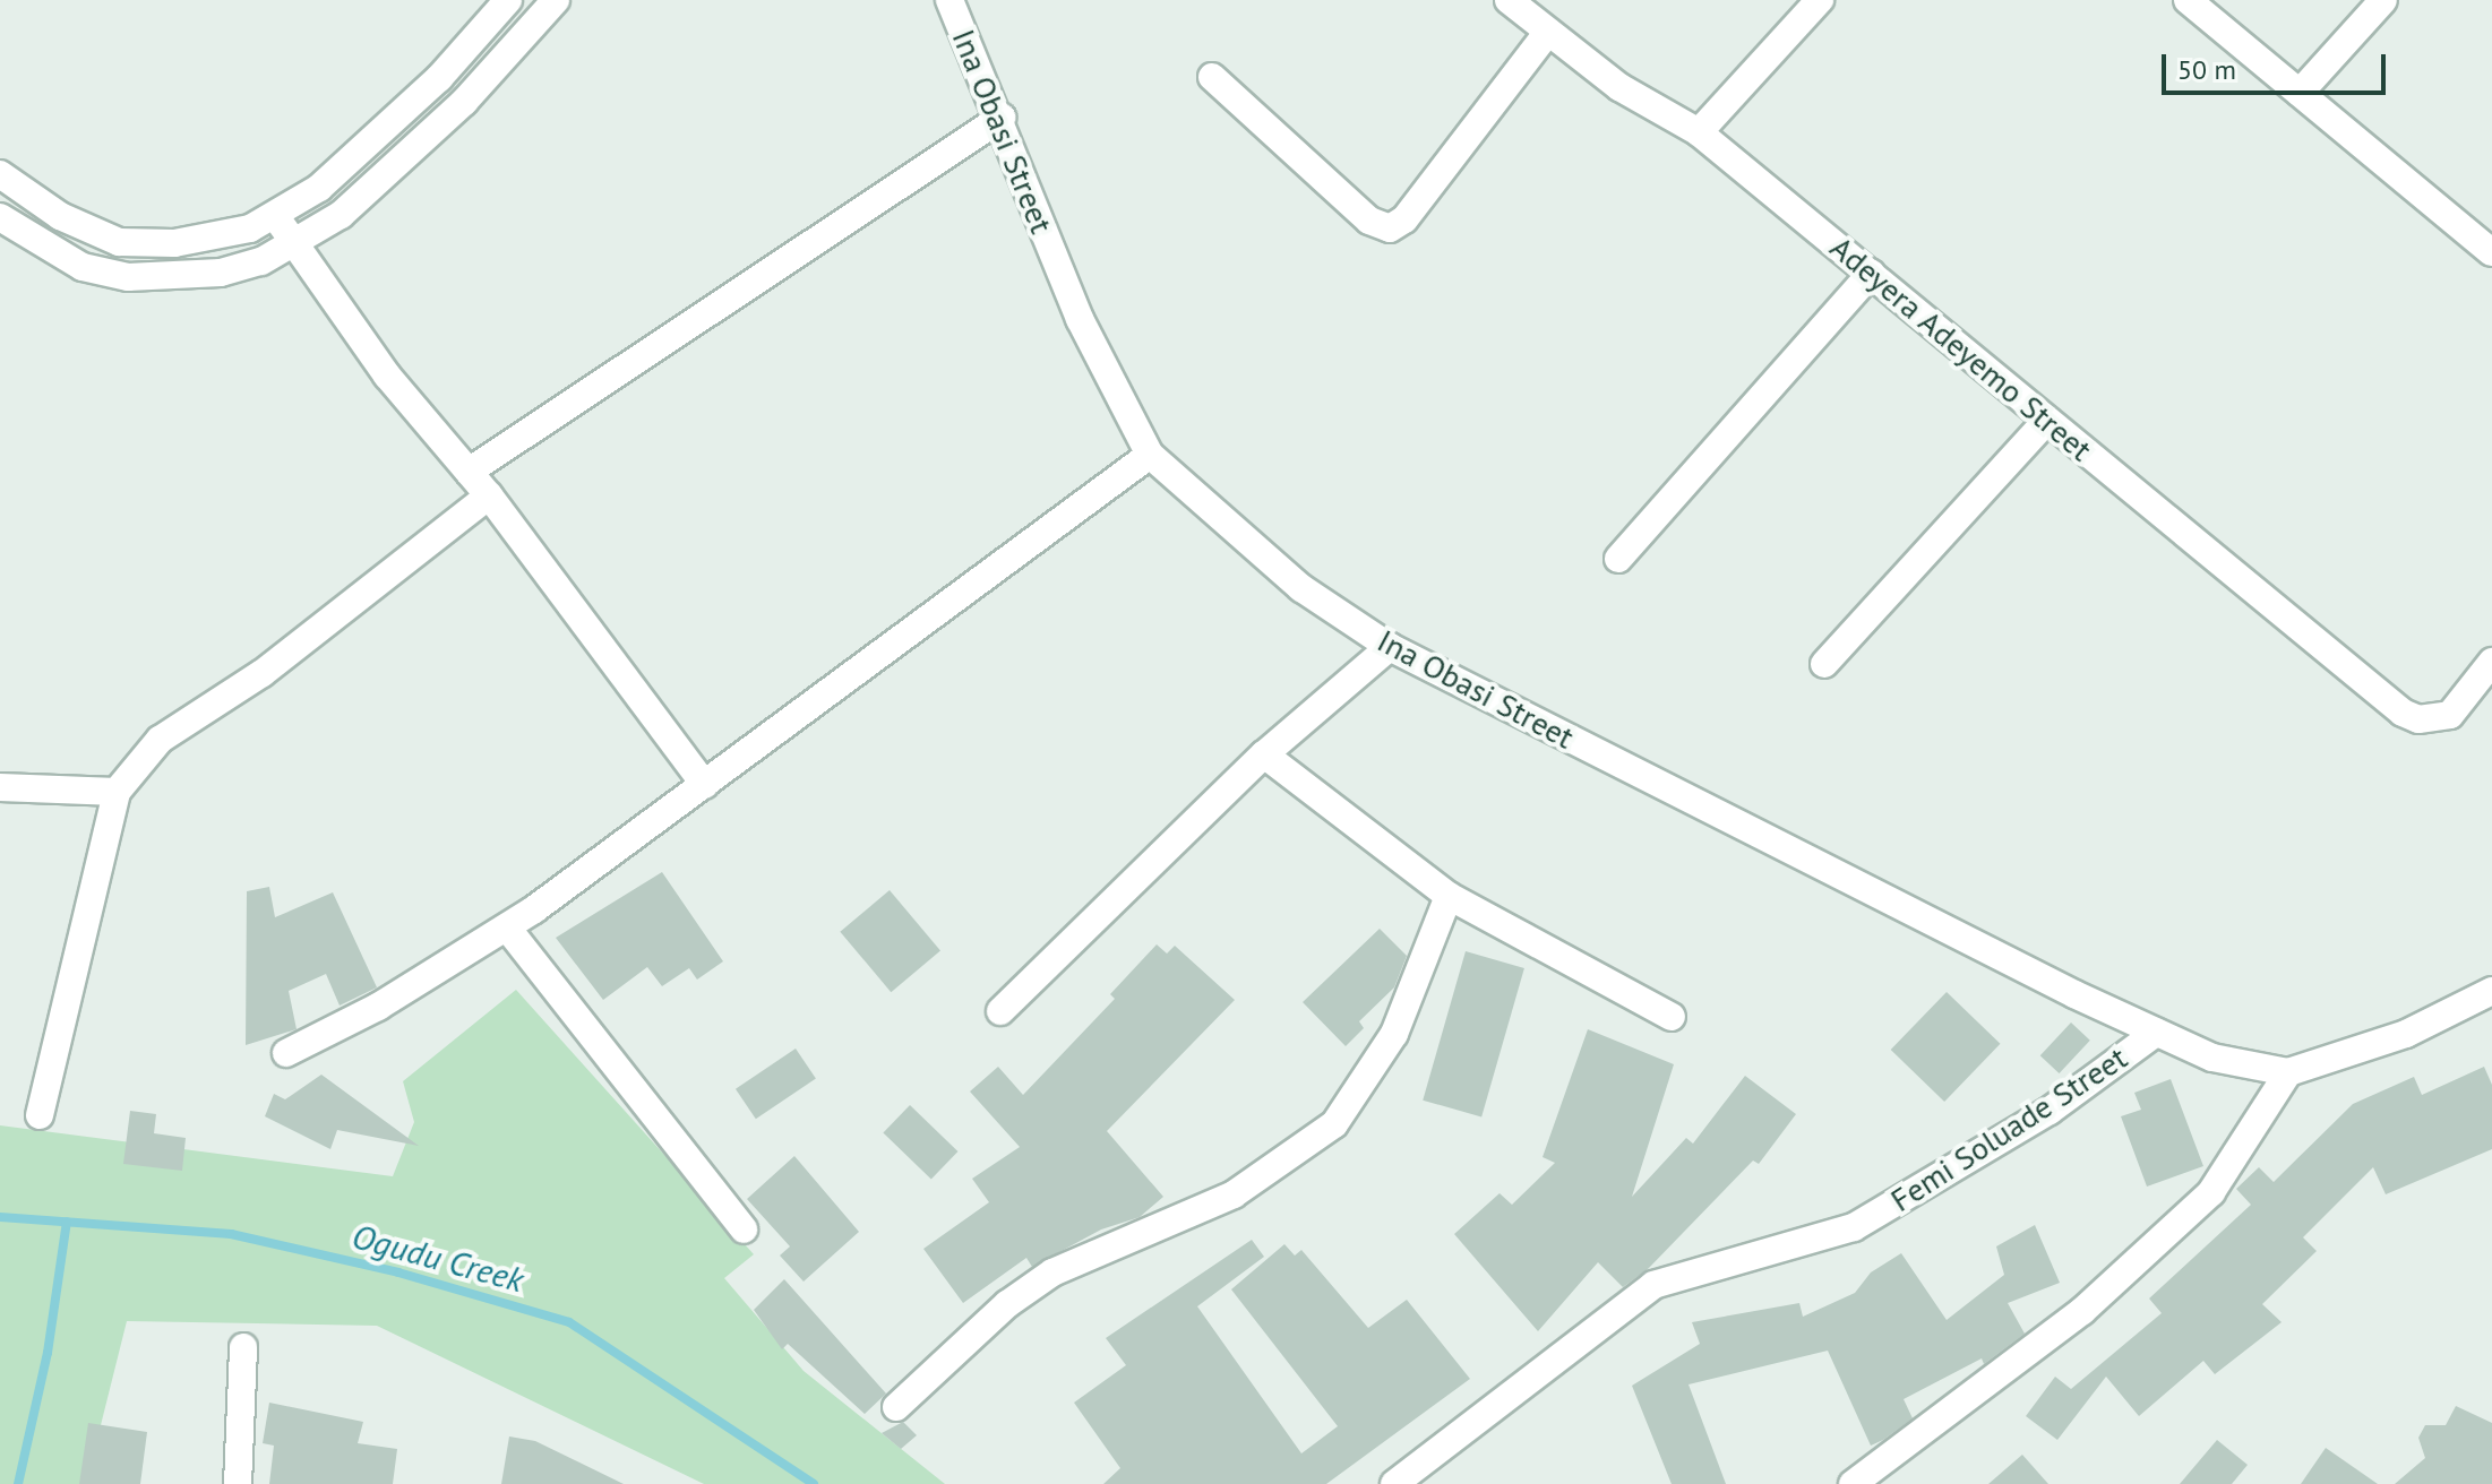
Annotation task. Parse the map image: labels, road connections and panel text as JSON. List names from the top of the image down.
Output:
{
  "streets": {
    "street": ["Ina Obasi Street", "Adeyera Adeyemo Street", "Femi Soluade Street"]
  },
  "crossings": [
    ["Ina Obasi Street", "Femi Soluade Street"]
  ],
  "water": ["Ogudu Creek"],
  "scale_bar": "50 m"
}
